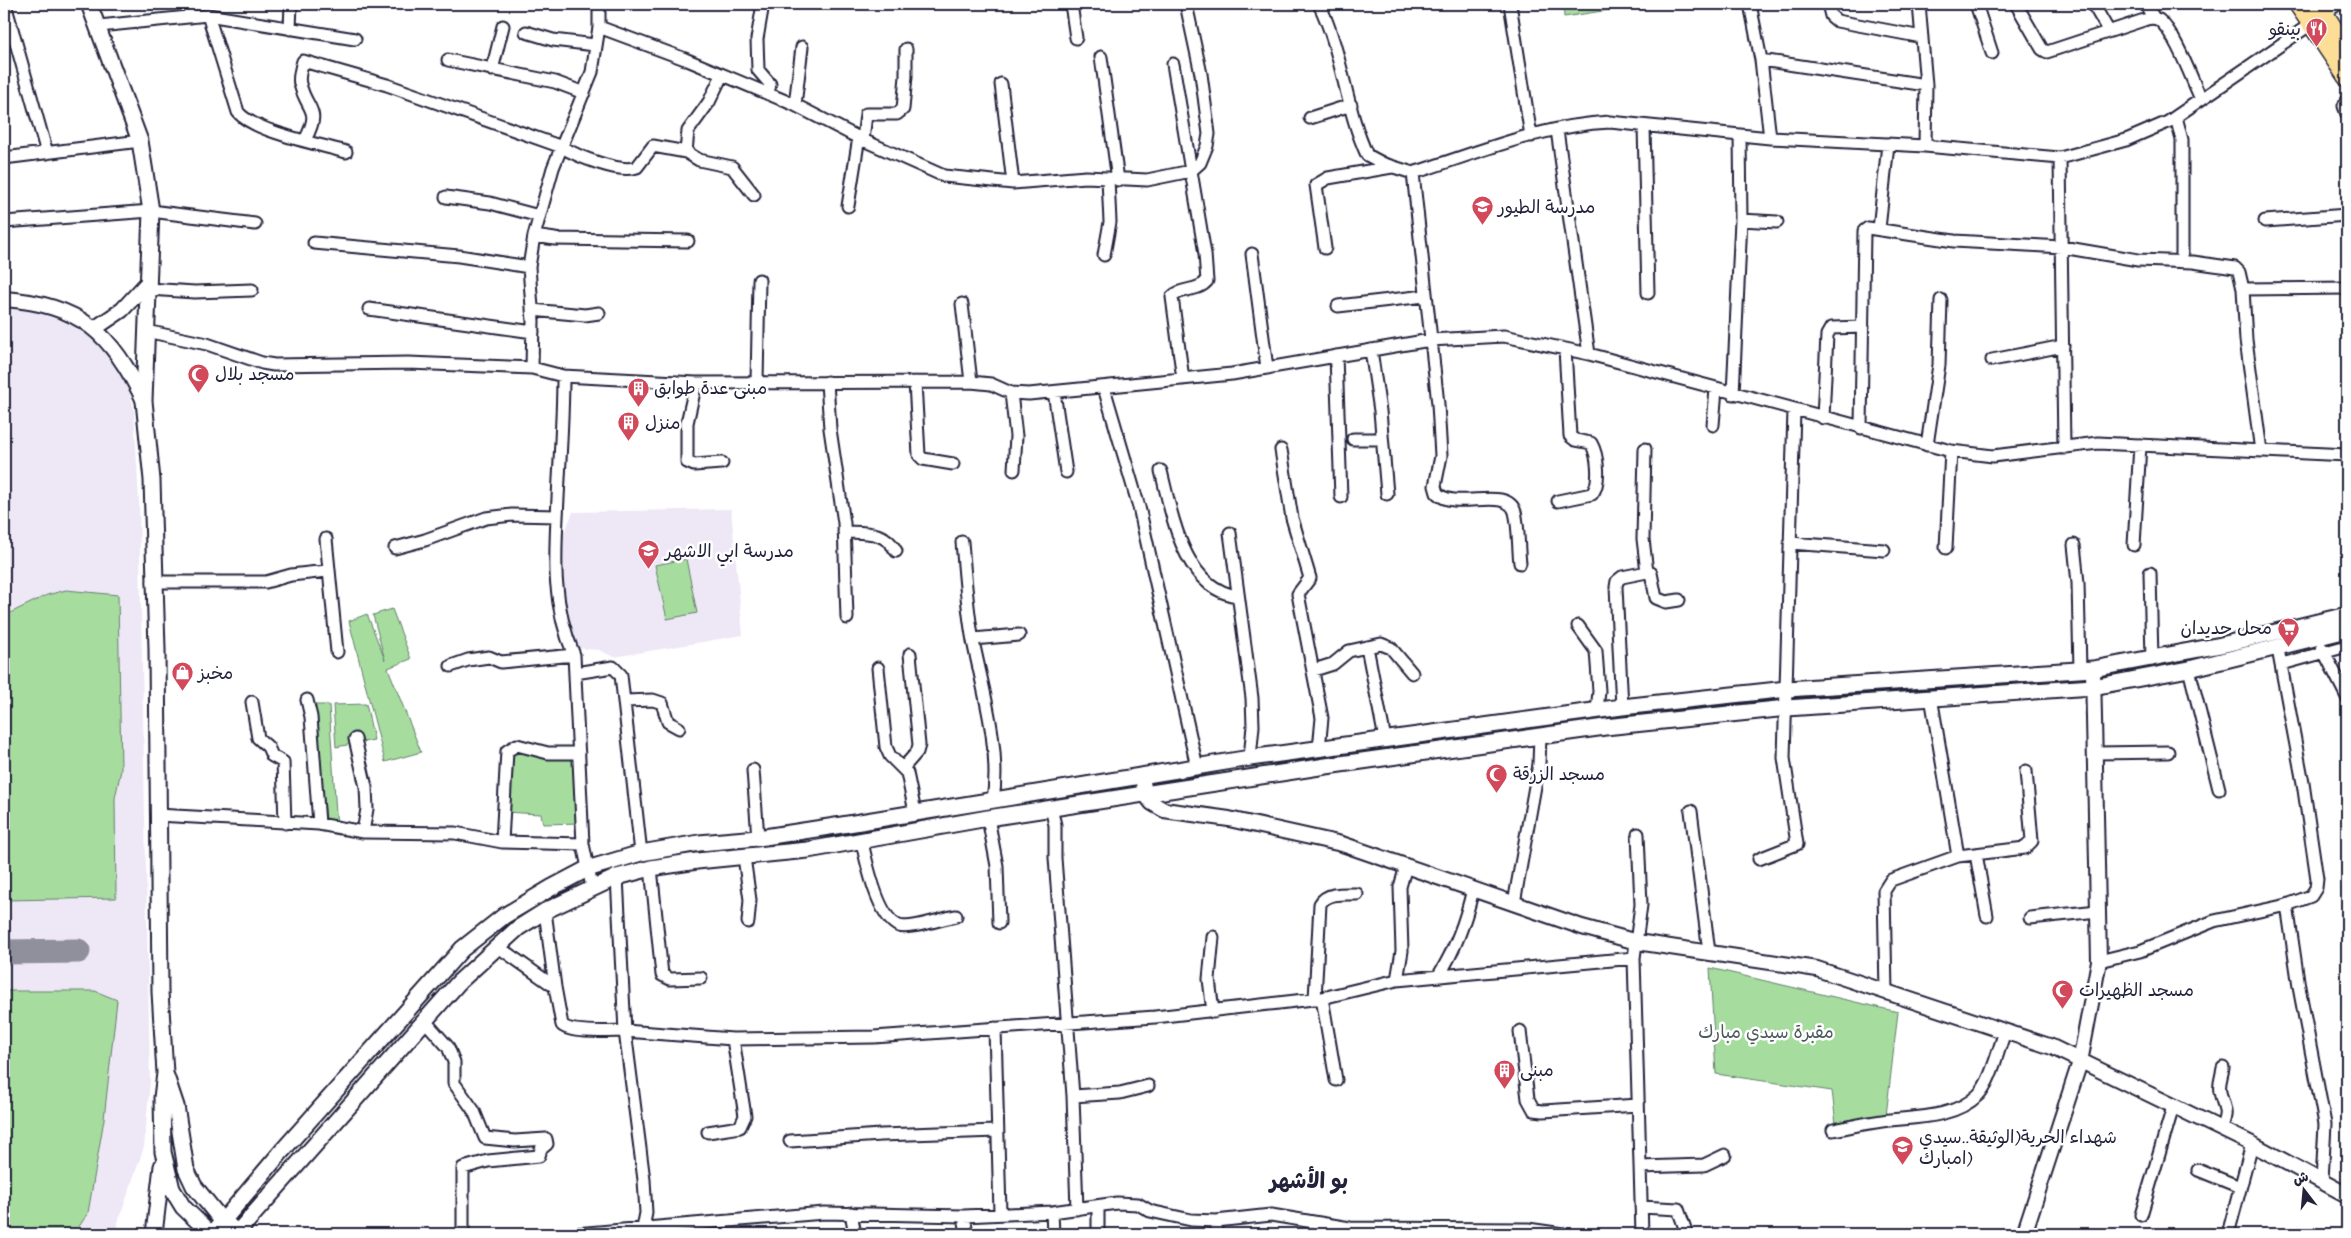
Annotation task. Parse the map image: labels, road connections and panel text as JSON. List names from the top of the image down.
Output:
{
  "districts": ["بو الأشهر"],
  "parks": ["مقبرة سيدي مبارك"],
  "places": {
    "restaurant": ["بينقو"],
    "school or university": ["مدرسة الطيور", "مدرسة ابي الاشهر", "شهداء الحرية(الوثيقة..سيدي امبارك)"],
    "mosque": ["مسجد بلال", "مسجد الزرقة", "مسجد الظهيرات"],
    "building": ["مبنى عدة طوابق", "منزل", "مبنى"],
    "supermarket": ["محل حديدان"],
    "shop": ["مخبز"]
  },
  "north": "top"
}
